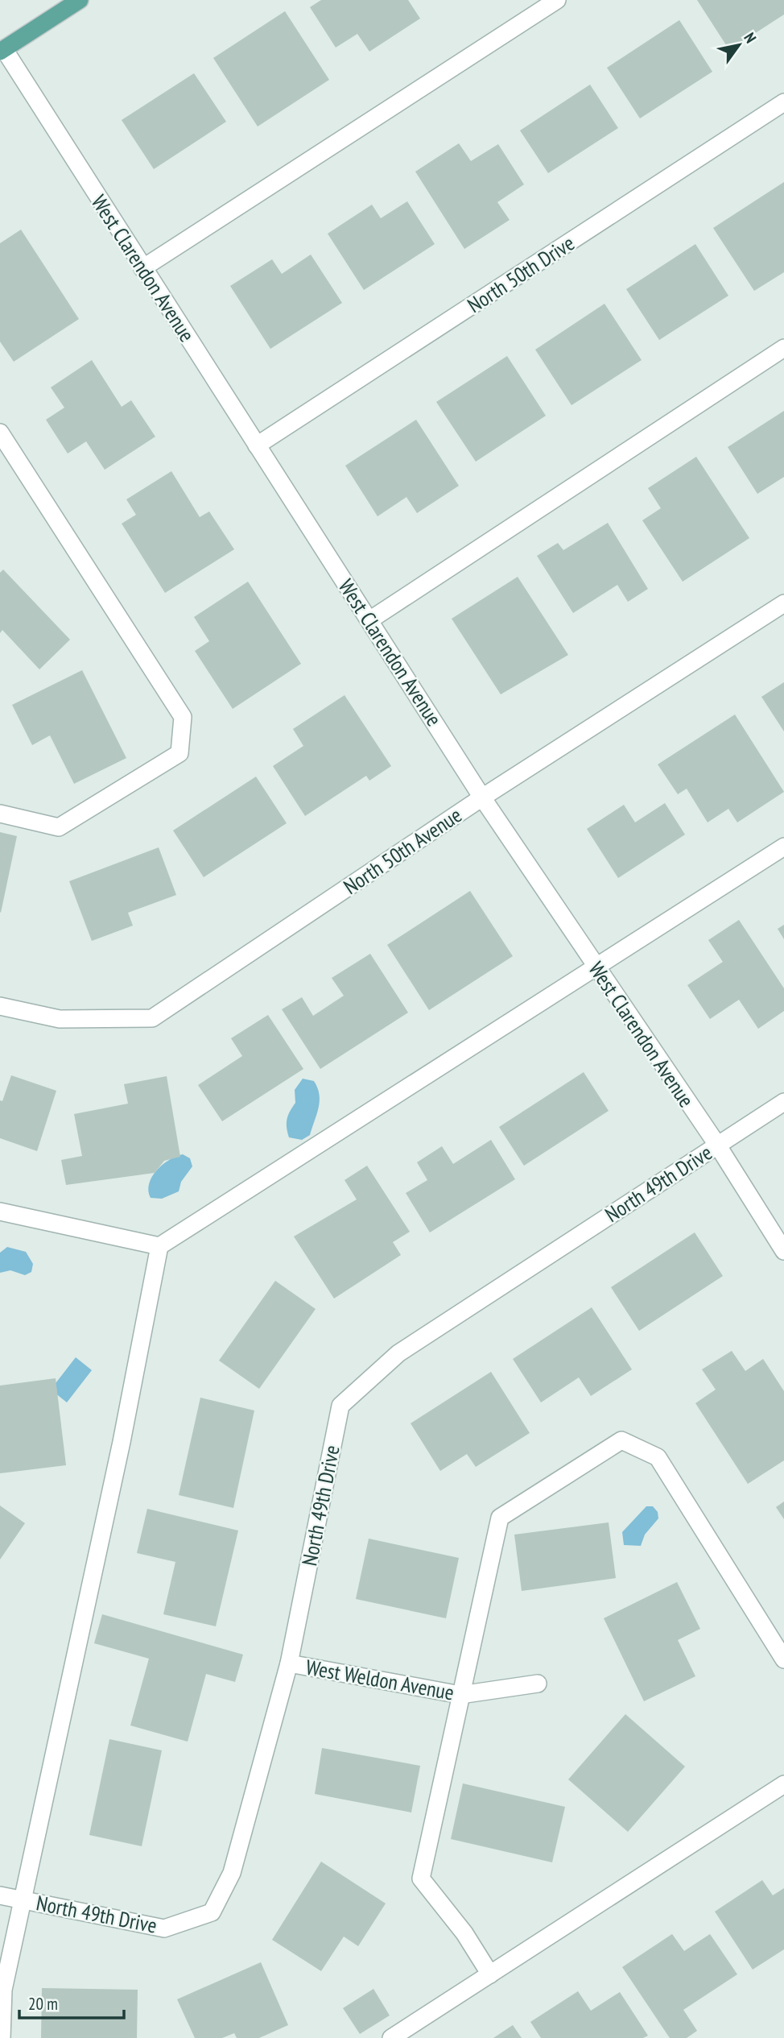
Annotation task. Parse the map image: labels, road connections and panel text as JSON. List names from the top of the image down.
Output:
{
  "streets": {
    "street": [
      "West Clarendon Avenue",
      "North 50th Drive",
      "North 50th Avenue",
      "North 49th Drive",
      "West Weldon Avenue"
    ]
  },
  "crossings": [
    ["West Clarendon Avenue", "North 50th Drive"],
    ["West Clarendon Avenue", "North 50th Avenue"],
    ["West Clarendon Avenue", "North 49th Drive"],
    ["North 49th Drive", "West Weldon Avenue"]
  ],
  "scale_bar": "20 m",
  "north": "top right"
}
